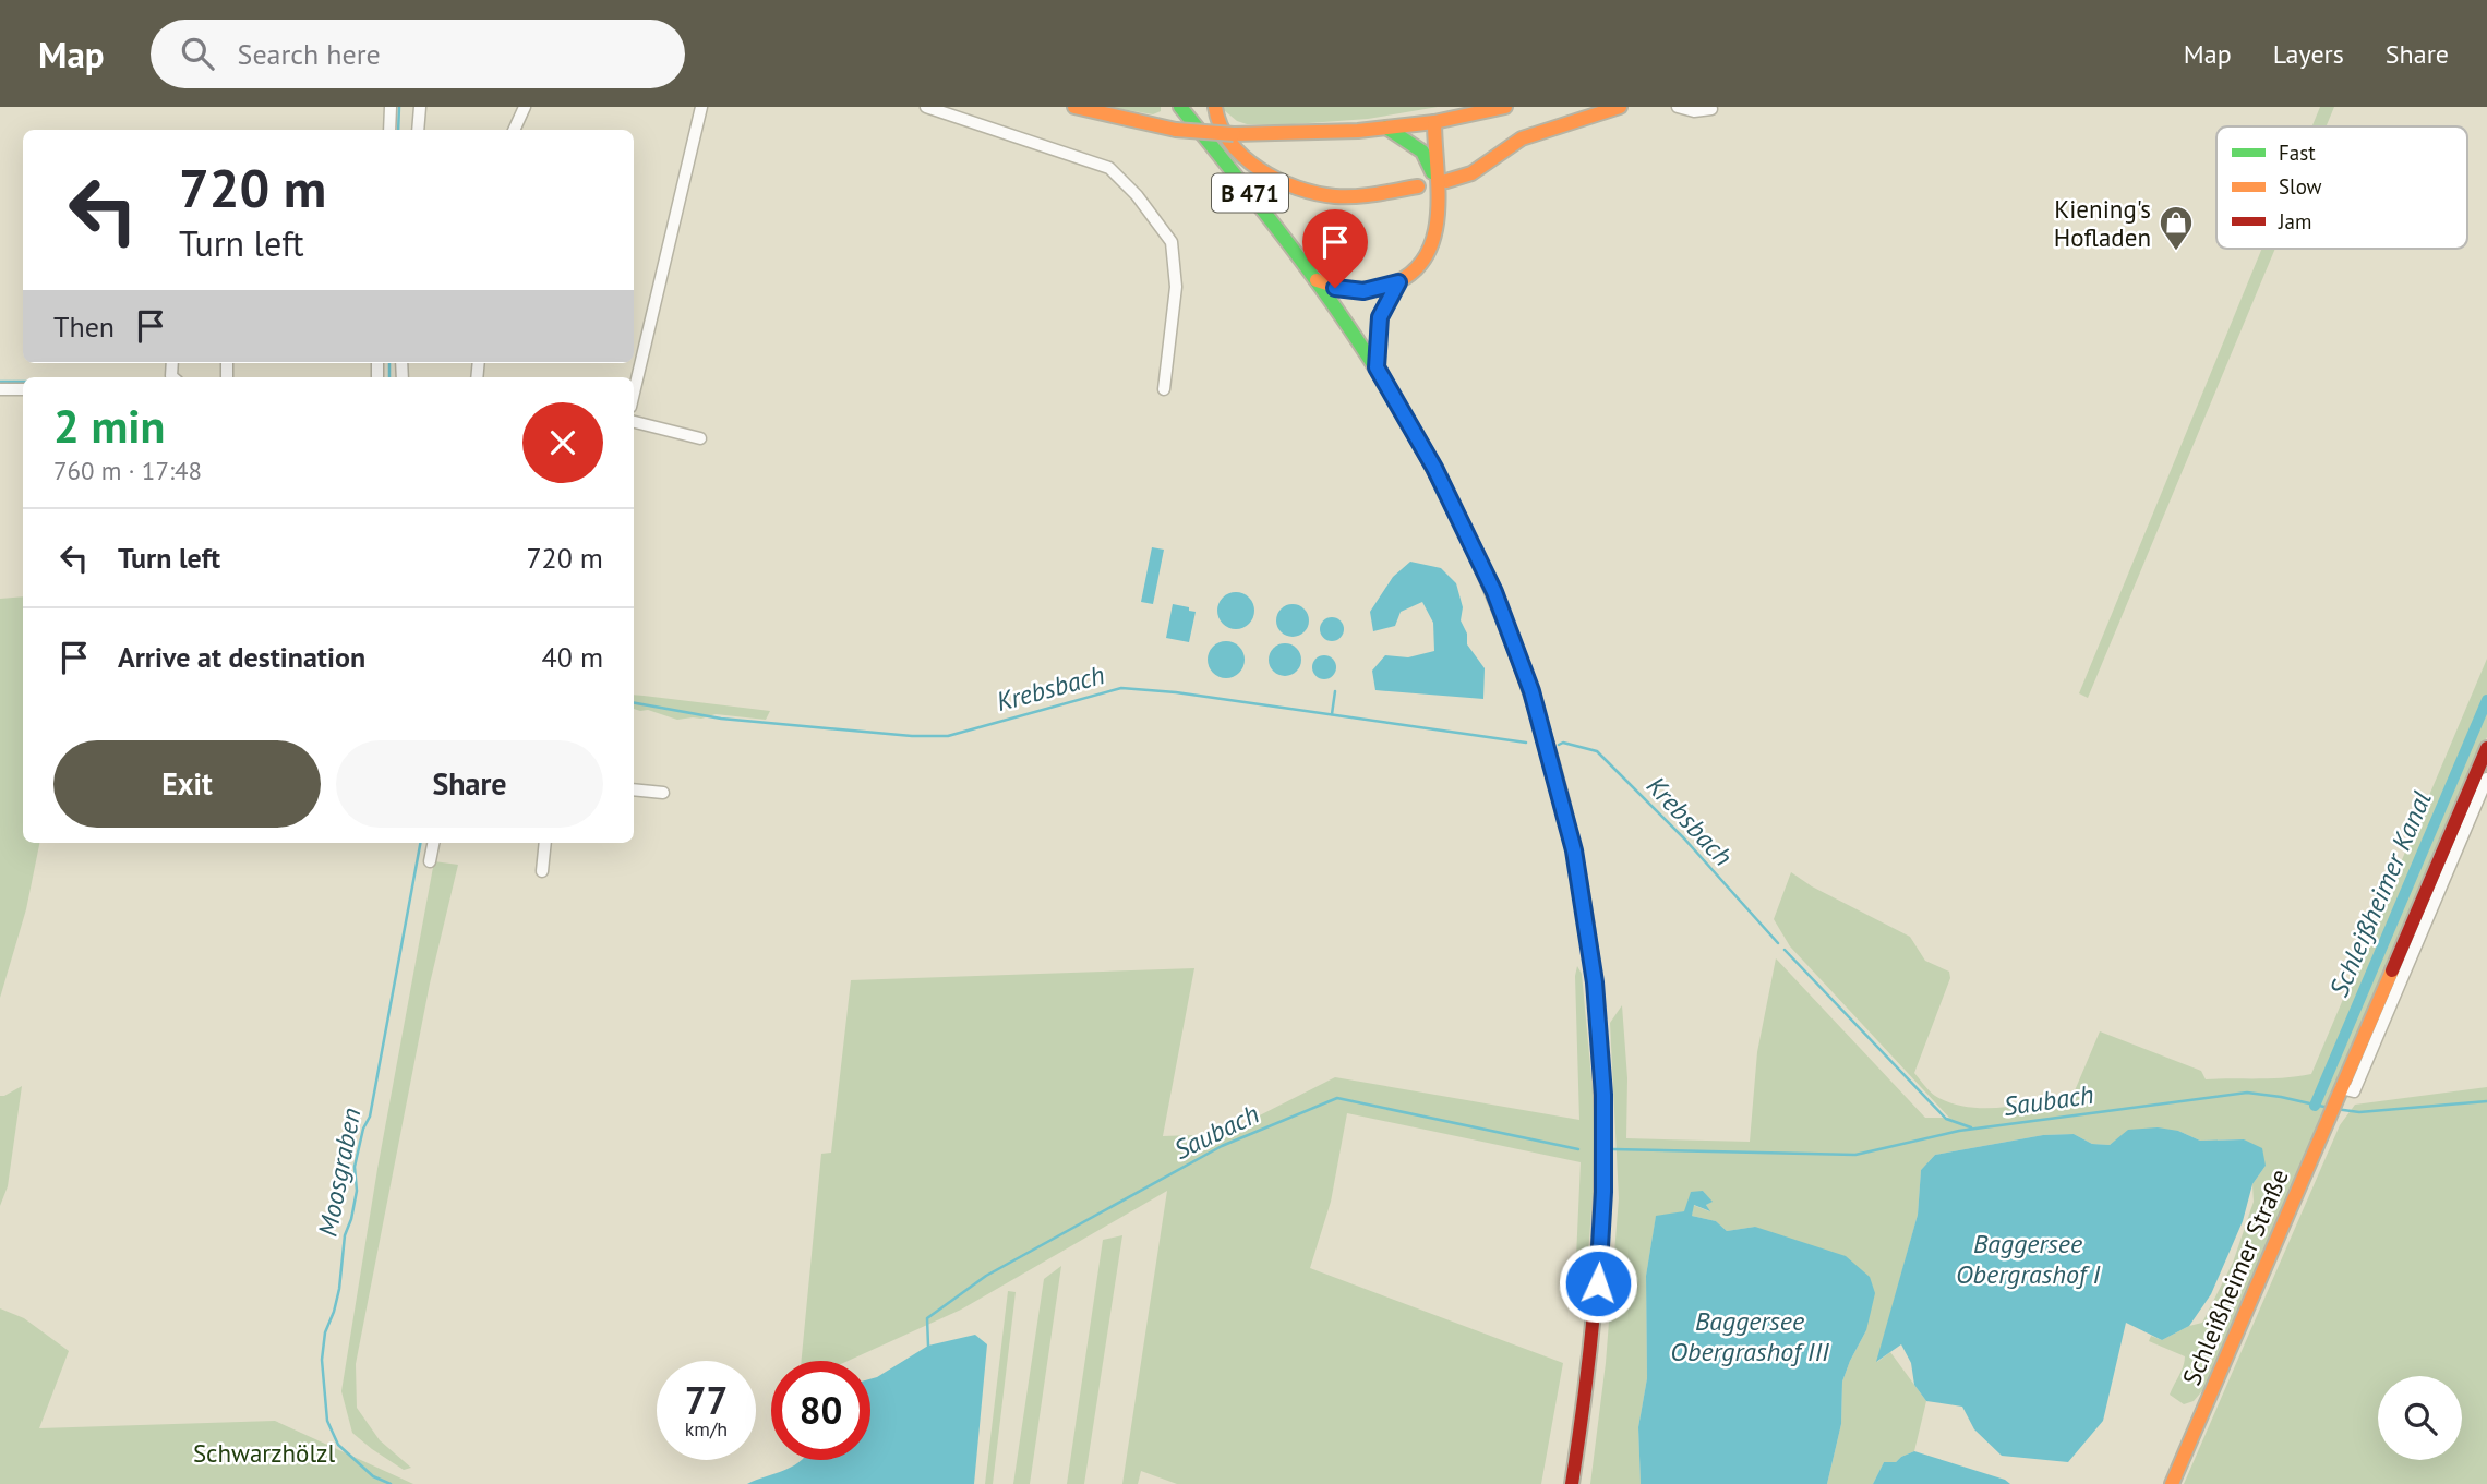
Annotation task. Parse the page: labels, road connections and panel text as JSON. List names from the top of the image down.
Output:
{
  "streets": {
    "main road": ["B 471", "Schleißheimer Straße"]
  },
  "water": [
    "Krebsbach",
    "Schleißheimer Kanal",
    "Saubach",
    "Moosgraben",
    "Baggersee Obergrashof I",
    "Baggersee Obergrashof III"
  ],
  "parks": ["Schwarzhölzl"],
  "places": {
    "shop": ["Kiening's Hofladen"]
  },
  "legend": ["Fast", "Slow", "Jam"],
  "page": {
    "header": "Map",
    "search": "Search here",
    "nav": ["Map", "Layers", "Share"],
    "turn": ["720 m", "Turn left"],
    "then": "Then",
    "heading": ["2 min", "760 m · 17:48"],
    "list": [
      {
        "name": "Turn left",
        "value": "720 m"
      },
      {
        "name": "Arrive at destination",
        "value": "40 m"
      }
    ],
    "buttons": ["Exit", "Share"],
    "speed": "77 km/h",
    "limit": "80"
  }
}
